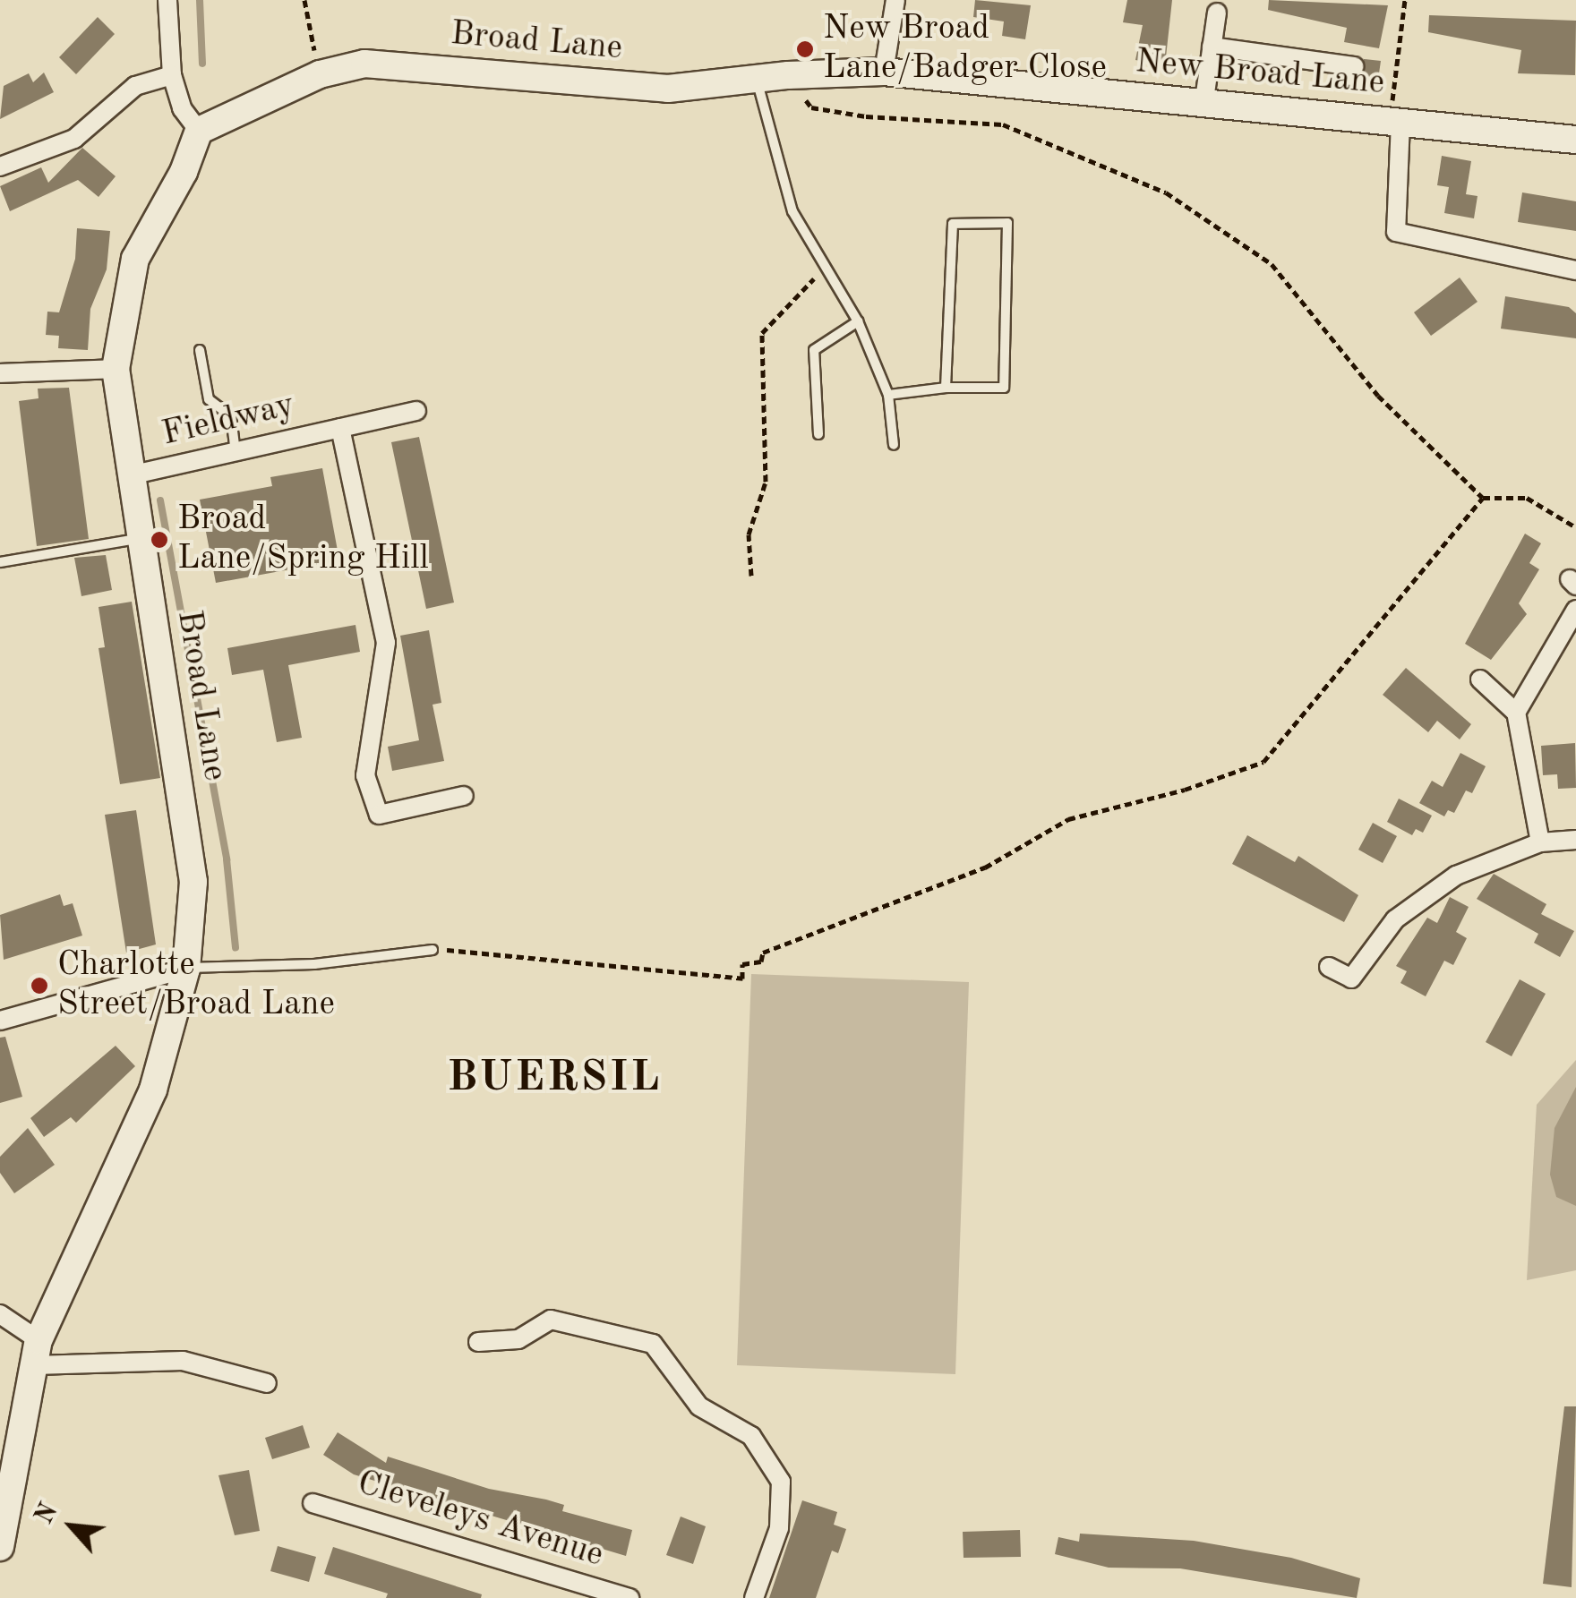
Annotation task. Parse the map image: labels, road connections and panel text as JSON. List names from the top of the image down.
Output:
{
  "streets": {
    "main road": ["Broad Lane", "New Broad Lane"],
    "street": ["Fieldway", "Cleveleys Avenue"]
  },
  "crossings": [
    ["Broad Lane", "New Broad Lane"],
    ["Broad Lane", "Fieldway"]
  ],
  "districts": ["BUERSIL"],
  "places": ["New Broad Lane/Badger Close", "Broad Lane/Spring Hill", "Charlotte Street/Broad Lane"],
  "north": "top left"
}
